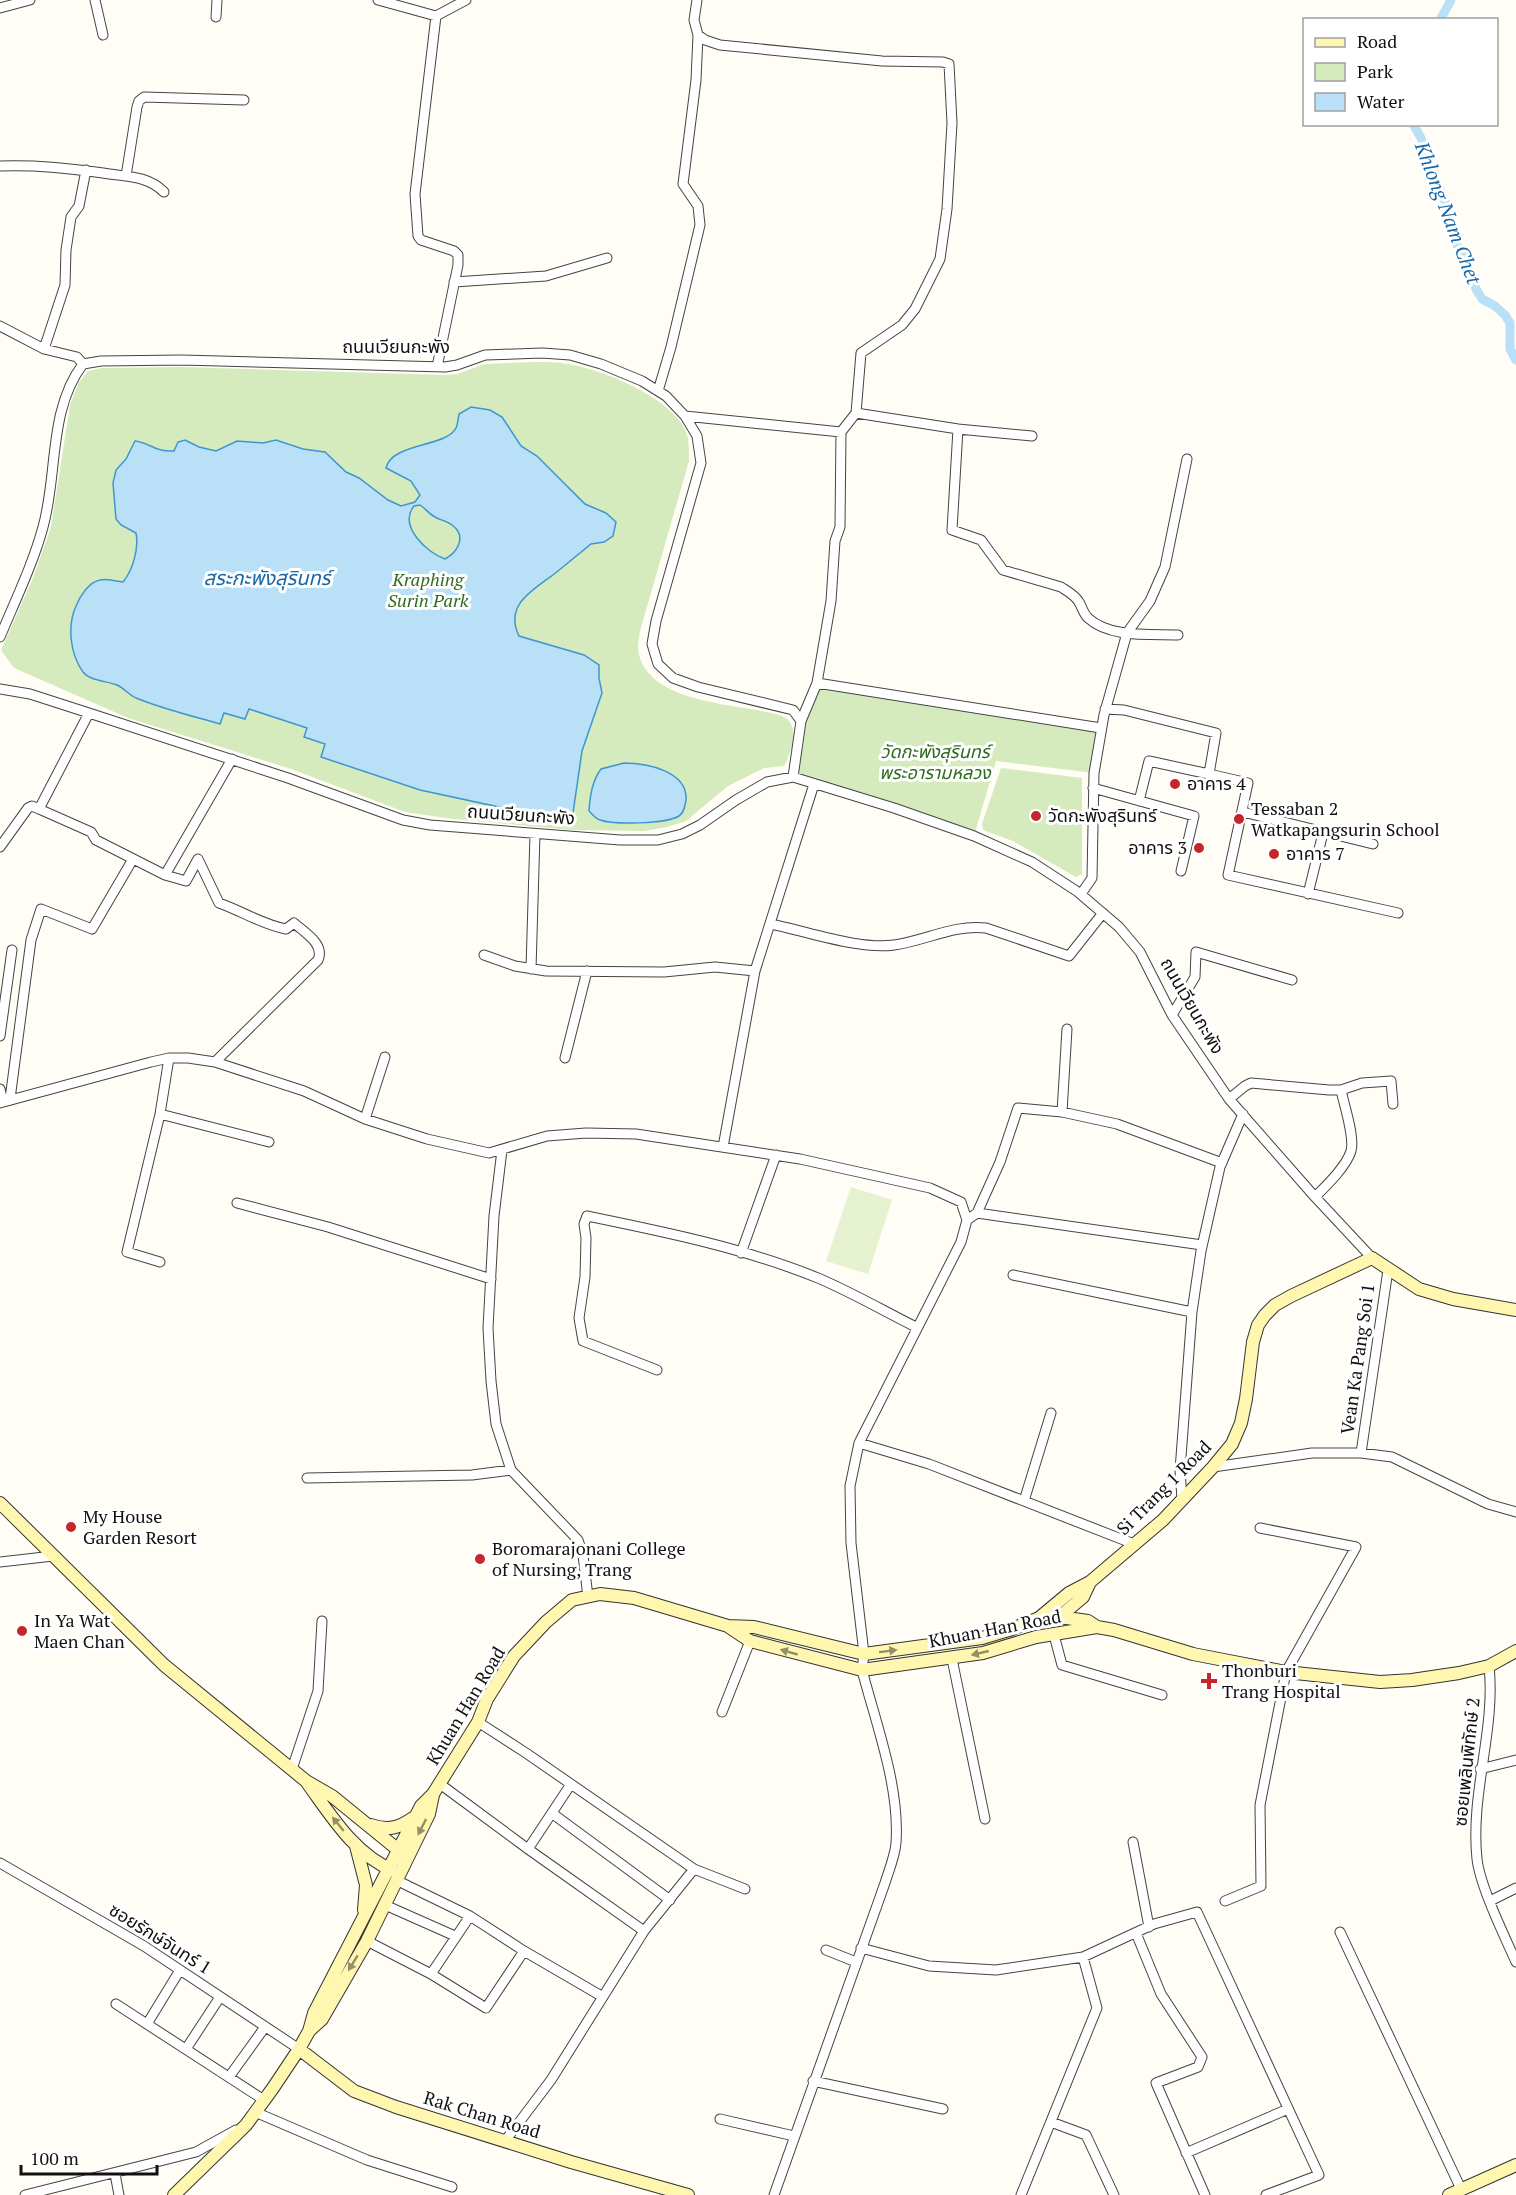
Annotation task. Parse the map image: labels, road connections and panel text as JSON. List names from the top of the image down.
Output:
{
  "streets": {
    "main road": [
      "ถนนเวียนกะพัง",
      "Si Trang 1 Road",
      "Khuan Han Road",
      "Rak Chan Road"
    ],
    "street": ["Vean Ka Pang Soi 1", "ซอยเพลินพิทักษ์ 2", "ซอยรักษ์จันทร์ 1"]
  },
  "crossings": [
    ["ถนนเวียนกะพัง", "Vean Ka Pang Soi 1"],
    ["ถนนเวียนกะพัง", "Si Trang 1 Road"],
    ["Vean Ka Pang Soi 1", "Si Trang 1 Road"],
    ["Si Trang 1 Road", "Khuan Han Road"],
    ["Khuan Han Road", "ซอยเพลินพิทักษ์ 2"],
    ["ซอยรักษ์จันทร์ 1", "Rak Chan Road"]
  ],
  "water": ["Khlong Nam Chet", "สระกะพังสุรินทร์"],
  "parks": ["Kraphing Surin Park", "วัดกะพังสุรินทร์ พระอารามหลวง"],
  "places": {
    "other": [
      "อาคาร 4",
      "วัดกะพังสุรินทร์",
      "Tessaban 2 Watkapangsurin School",
      "อาคาร 3",
      "อาคาร 7",
      "My House Garden Resort",
      "Boromarajonani College of Nursing, Trang",
      "In Ya Wat Maen Chan"
    ],
    "health": ["Thonburi Trang Hospital"]
  },
  "legend": ["Road", "Park", "Water"],
  "scale_bar": "100 m"
}
